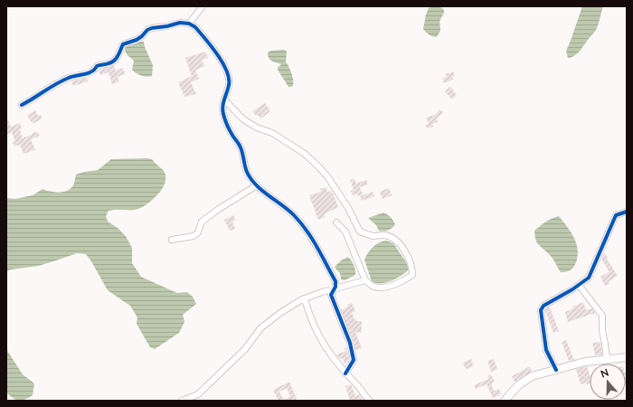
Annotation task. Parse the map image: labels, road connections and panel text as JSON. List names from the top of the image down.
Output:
{
  "north": "top"
}
